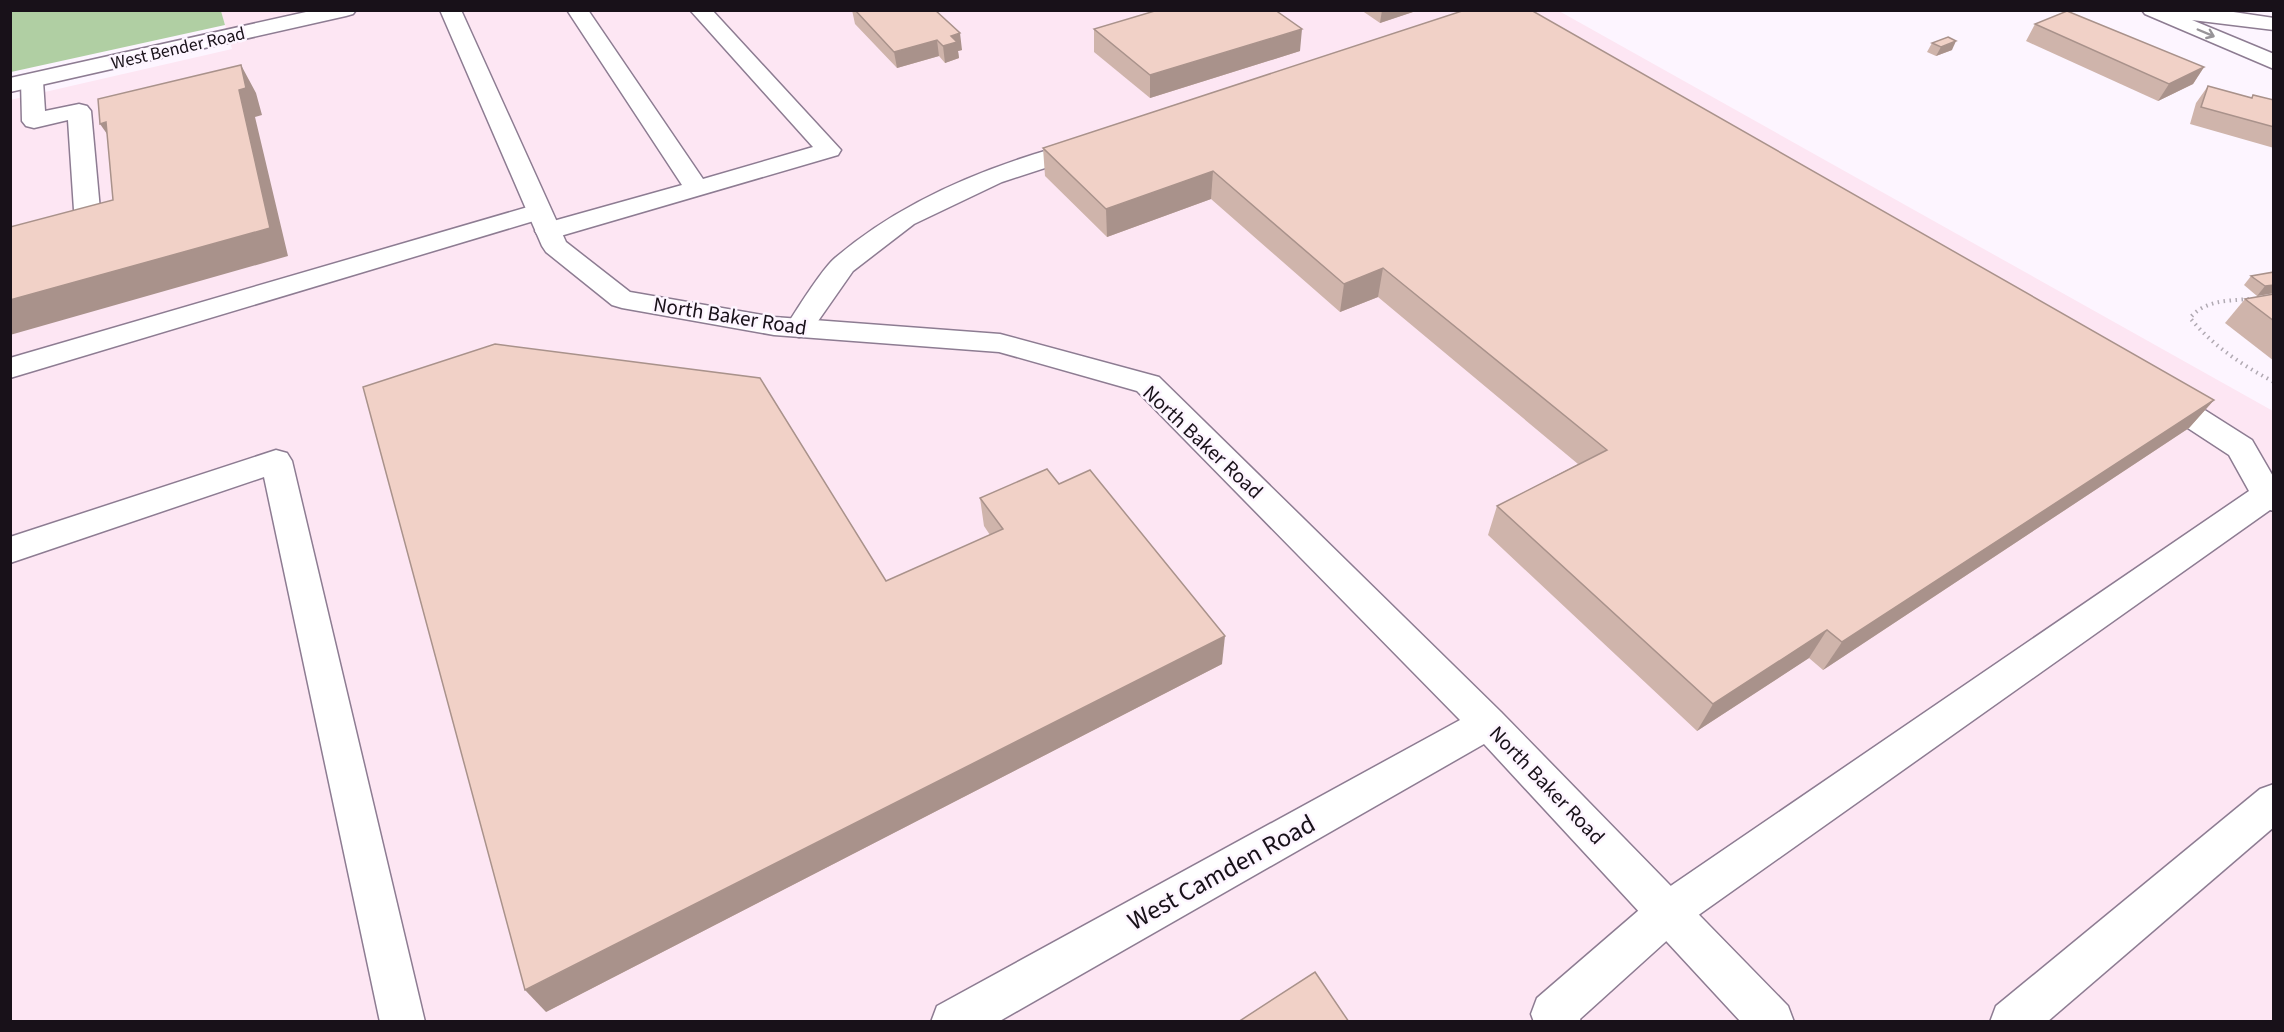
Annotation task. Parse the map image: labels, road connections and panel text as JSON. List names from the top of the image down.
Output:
{
  "streets": {
    "street": ["West Bender Road", "North Baker Road", "West Camden Road"]
  },
  "crossings": [
    ["North Baker Road", "West Camden Road"]
  ]
}
